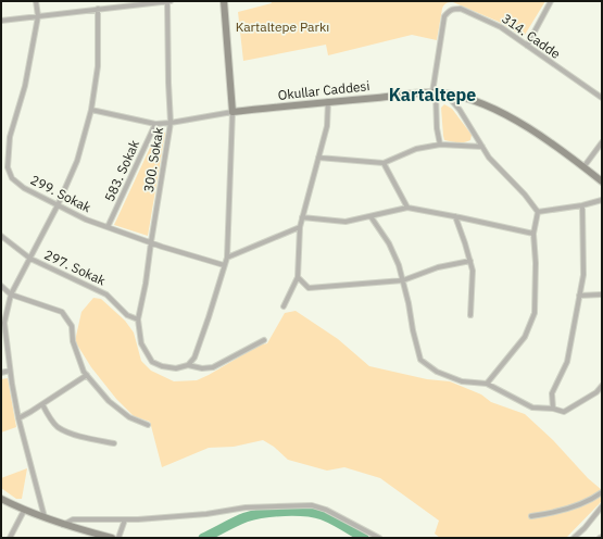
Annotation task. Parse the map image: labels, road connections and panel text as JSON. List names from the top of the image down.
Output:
{
  "streets": {
    "street": [
      "314. Cadde",
      "Okullar Caddesi",
      "300. Sokak",
      "583. Sokak",
      "299. Sokak",
      "297. Sokak"
    ]
  },
  "crossings": [
    ["314. Cadde", "Okullar Caddesi"],
    ["300. Sokak", "299. Sokak"],
    ["300. Sokak", "297. Sokak"],
    ["583. Sokak", "299. Sokak"]
  ],
  "districts": ["Kartaltepe"],
  "parks": ["Kartaltepe Parkı"]
}
